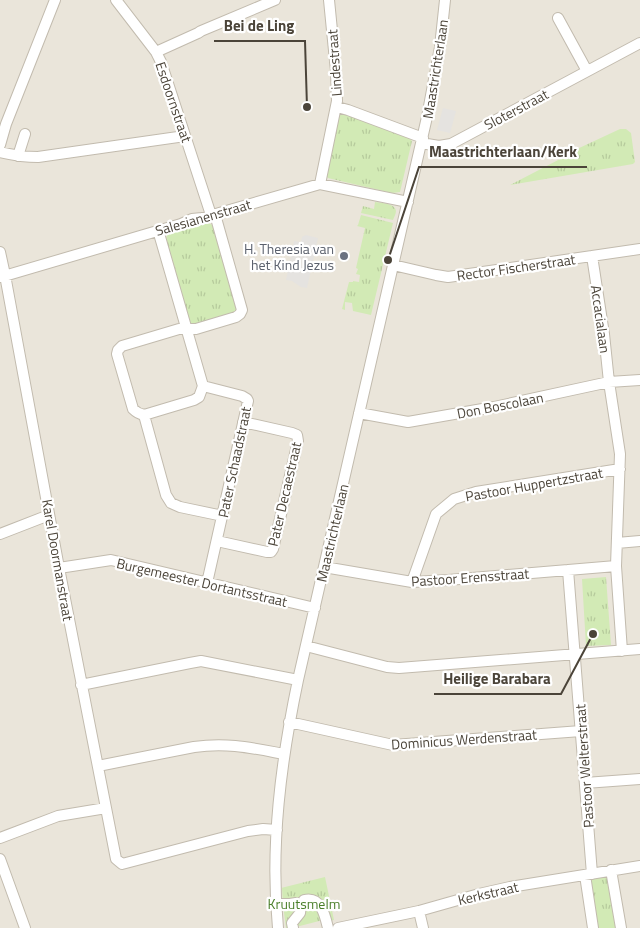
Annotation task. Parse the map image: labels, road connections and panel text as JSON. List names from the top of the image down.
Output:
{
  "streets": {
    "street": [
      "Lindestraat",
      "Maastrichterlaan",
      "Esdoornstraat",
      "Sloterstraat",
      "Salesianenstraat",
      "Rector Fischerstraat",
      "Accacialaan",
      "Don Boscolaan",
      "Pater Schaadstraat",
      "Pastoor Huppertzstraat",
      "Pater Decaestraat",
      "Karel Doormanstraat",
      "Pastoor Erensstraat",
      "Burgemeester Dortantsstraat",
      "Dominicus Werdenstraat",
      "Pastoor Welterstraat",
      "Kerkstraat"
    ]
  },
  "crossings": [
    ["Lindestraat", "Sloterstraat"],
    ["Lindestraat", "Salesianenstraat"],
    ["Maastrichterlaan", "Sloterstraat"],
    ["Maastrichterlaan", "Salesianenstraat"],
    ["Maastrichterlaan", "Rector Fischerstraat"],
    ["Maastrichterlaan", "Don Boscolaan"],
    ["Maastrichterlaan", "Karel Doormanstraat"],
    ["Maastrichterlaan", "Pastoor Erensstraat"],
    ["Maastrichterlaan", "Burgemeester Dortantsstraat"],
    ["Maastrichterlaan", "Dominicus Werdenstraat"],
    ["Esdoornstraat", "Salesianenstraat"],
    ["Salesianenstraat", "Karel Doormanstraat"],
    ["Rector Fischerstraat", "Accacialaan"],
    ["Accacialaan", "Don Boscolaan"],
    ["Accacialaan", "Pastoor Huppertzstraat"],
    ["Accacialaan", "Pastoor Erensstraat"],
    ["Pater Schaadstraat", "Pater Decaestraat"],
    ["Pater Schaadstraat", "Burgemeester Dortantsstraat"],
    ["Pastoor Huppertzstraat", "Pastoor Erensstraat"],
    ["Karel Doormanstraat", "Burgemeester Dortantsstraat"],
    ["Pastoor Erensstraat", "Pastoor Welterstraat"],
    ["Dominicus Werdenstraat", "Pastoor Welterstraat"],
    ["Pastoor Welterstraat", "Kerkstraat"]
  ],
  "parks": ["Kruutsmelm"],
  "places": [
    "Bei de Ling",
    "H. Theresia van het Kind Jezus",
    "Maastrichterlaan/Kerk",
    "Heilige Barabara"
  ]
}
